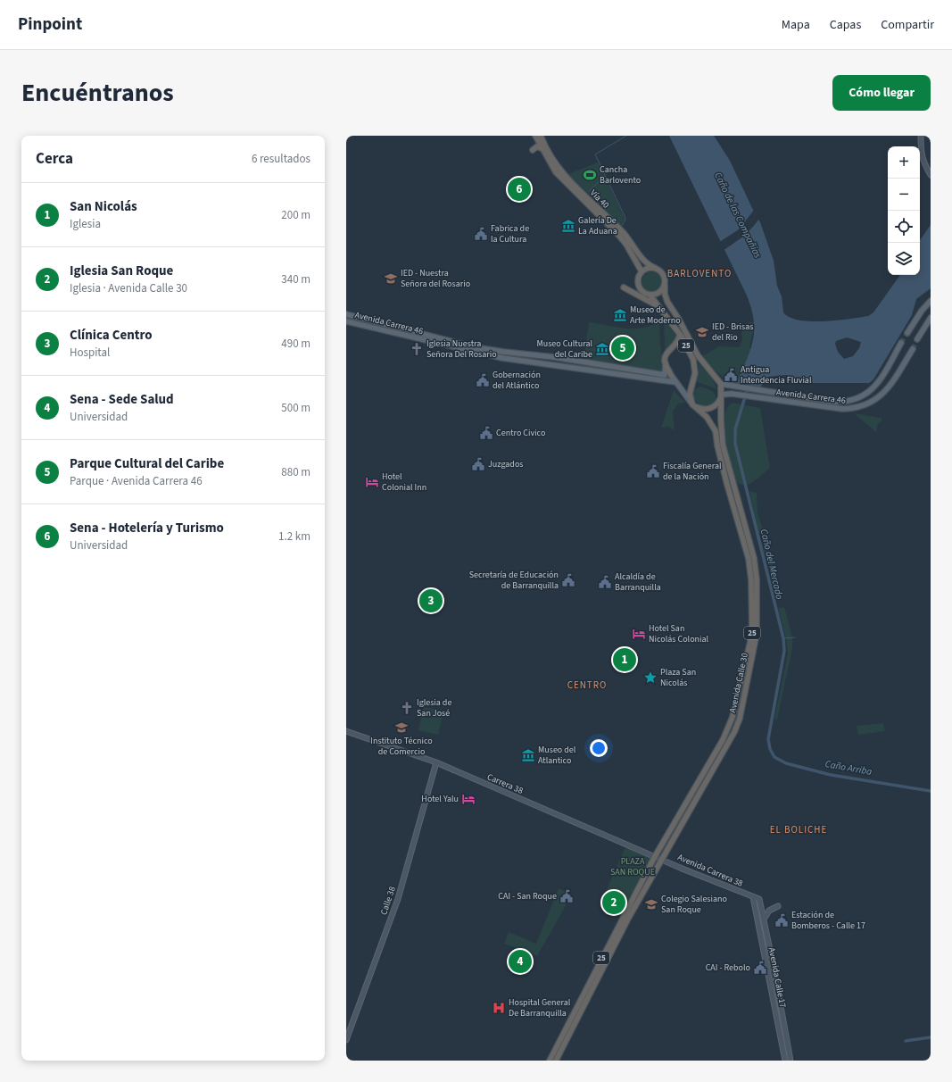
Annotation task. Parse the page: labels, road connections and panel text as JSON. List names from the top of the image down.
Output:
{
  "streets": {
    "highway": ["Vía 40", "25", "Avenida Calle 30"],
    "main road": [
      "Avenida Carrera 46",
      "Carrera 38",
      "Avenida Carrera 38",
      "Calle 38",
      "Avenida Calle 17"
    ]
  },
  "crossings": [
    ["Vía 40", "25"],
    ["Avenida Carrera 46", "25"],
    ["Avenida Carrera 46", "Avenida Calle 30"],
    ["25", "Avenida Calle 30"],
    ["Avenida Calle 30", "Carrera 38"],
    ["Avenida Calle 30", "Avenida Carrera 38"],
    ["Carrera 38", "Avenida Carrera 38"],
    ["Carrera 38", "Calle 38"],
    ["Avenida Carrera 38", "Avenida Calle 17"]
  ],
  "districts": ["BARLOVENTO", "CENTRO", "EL BOLICHE"],
  "water": ["Caño de las Compañias", "Caño del Mercado", "Caño Arriba"],
  "parks": ["PLAZA SAN ROQUE"],
  "places": {
    "sports": ["Cancha Barlovento"],
    "museum": [
      "Galería De La Aduana",
      "Museo de Arte Moderno",
      "Museo Cultural del Caribe",
      "Museo del Atlantico"
    ],
    "public building": [
      "Fabrica de la Cultura",
      "Antigua Intendencia Fluvial",
      "Gobernación del Atlántico",
      "Centro Civico",
      "Juzgados",
      "Fiscalía General de la Nación",
      "Secretaría de Educación de Barranquilla",
      "Alcaldía de Barranquilla",
      "CAI - San Roque",
      "Estación de Bomberos - Calle 17",
      "CAI - Rebolo"
    ],
    "school or university": [
      "IED - Nuestra Señora del Rosario",
      "IED - Brisas del Rio",
      "Instituto Técnico de Comercio",
      "Colegio Salesiano San Roque"
    ],
    "church": ["Iglesia Nuestra Señora Del Rosario", "Iglesia de San José"],
    "hotel": ["Hotel Colonial Inn", "Hotel San Nicolás Colonial", "Hotel Yalu"],
    "place": ["Plaza San Nicolás"],
    "hospital": ["Hospital General De Barranquilla"]
  },
  "page": {
    "header": "Pinpoint",
    "nav": ["Mapa", "Capas", "Compartir"],
    "title": "Encuéntranos",
    "buttons": "Cómo llegar",
    "heading": ["Cerca", "6 resultados"],
    "map_buttons": ["+", "−"],
    "pins": [
      "6",
      "5",
      "3",
      "1",
      "2",
      "4"
    ],
    "list": [
      {
        "mark": "1",
        "name": "San Nicolás",
        "note": "Iglesia",
        "value": "200 m"
      },
      {
        "mark": "2",
        "name": "Iglesia San Roque",
        "note": "Iglesia · Avenida Calle 30",
        "value": "340 m"
      },
      {
        "mark": "3",
        "name": "Clínica Centro",
        "note": "Hospital",
        "value": "490 m"
      },
      {
        "mark": "4",
        "name": "Sena - Sede Salud",
        "note": "Universidad",
        "value": "500 m"
      },
      {
        "mark": "5",
        "name": "Parque Cultural del Caribe",
        "note": "Parque · Avenida Carrera 46",
        "value": "880 m"
      },
      {
        "mark": "6",
        "name": "Sena - Hotelería y Turismo",
        "note": "Universidad",
        "value": "1.2 km"
      }
    ]
  }
}
